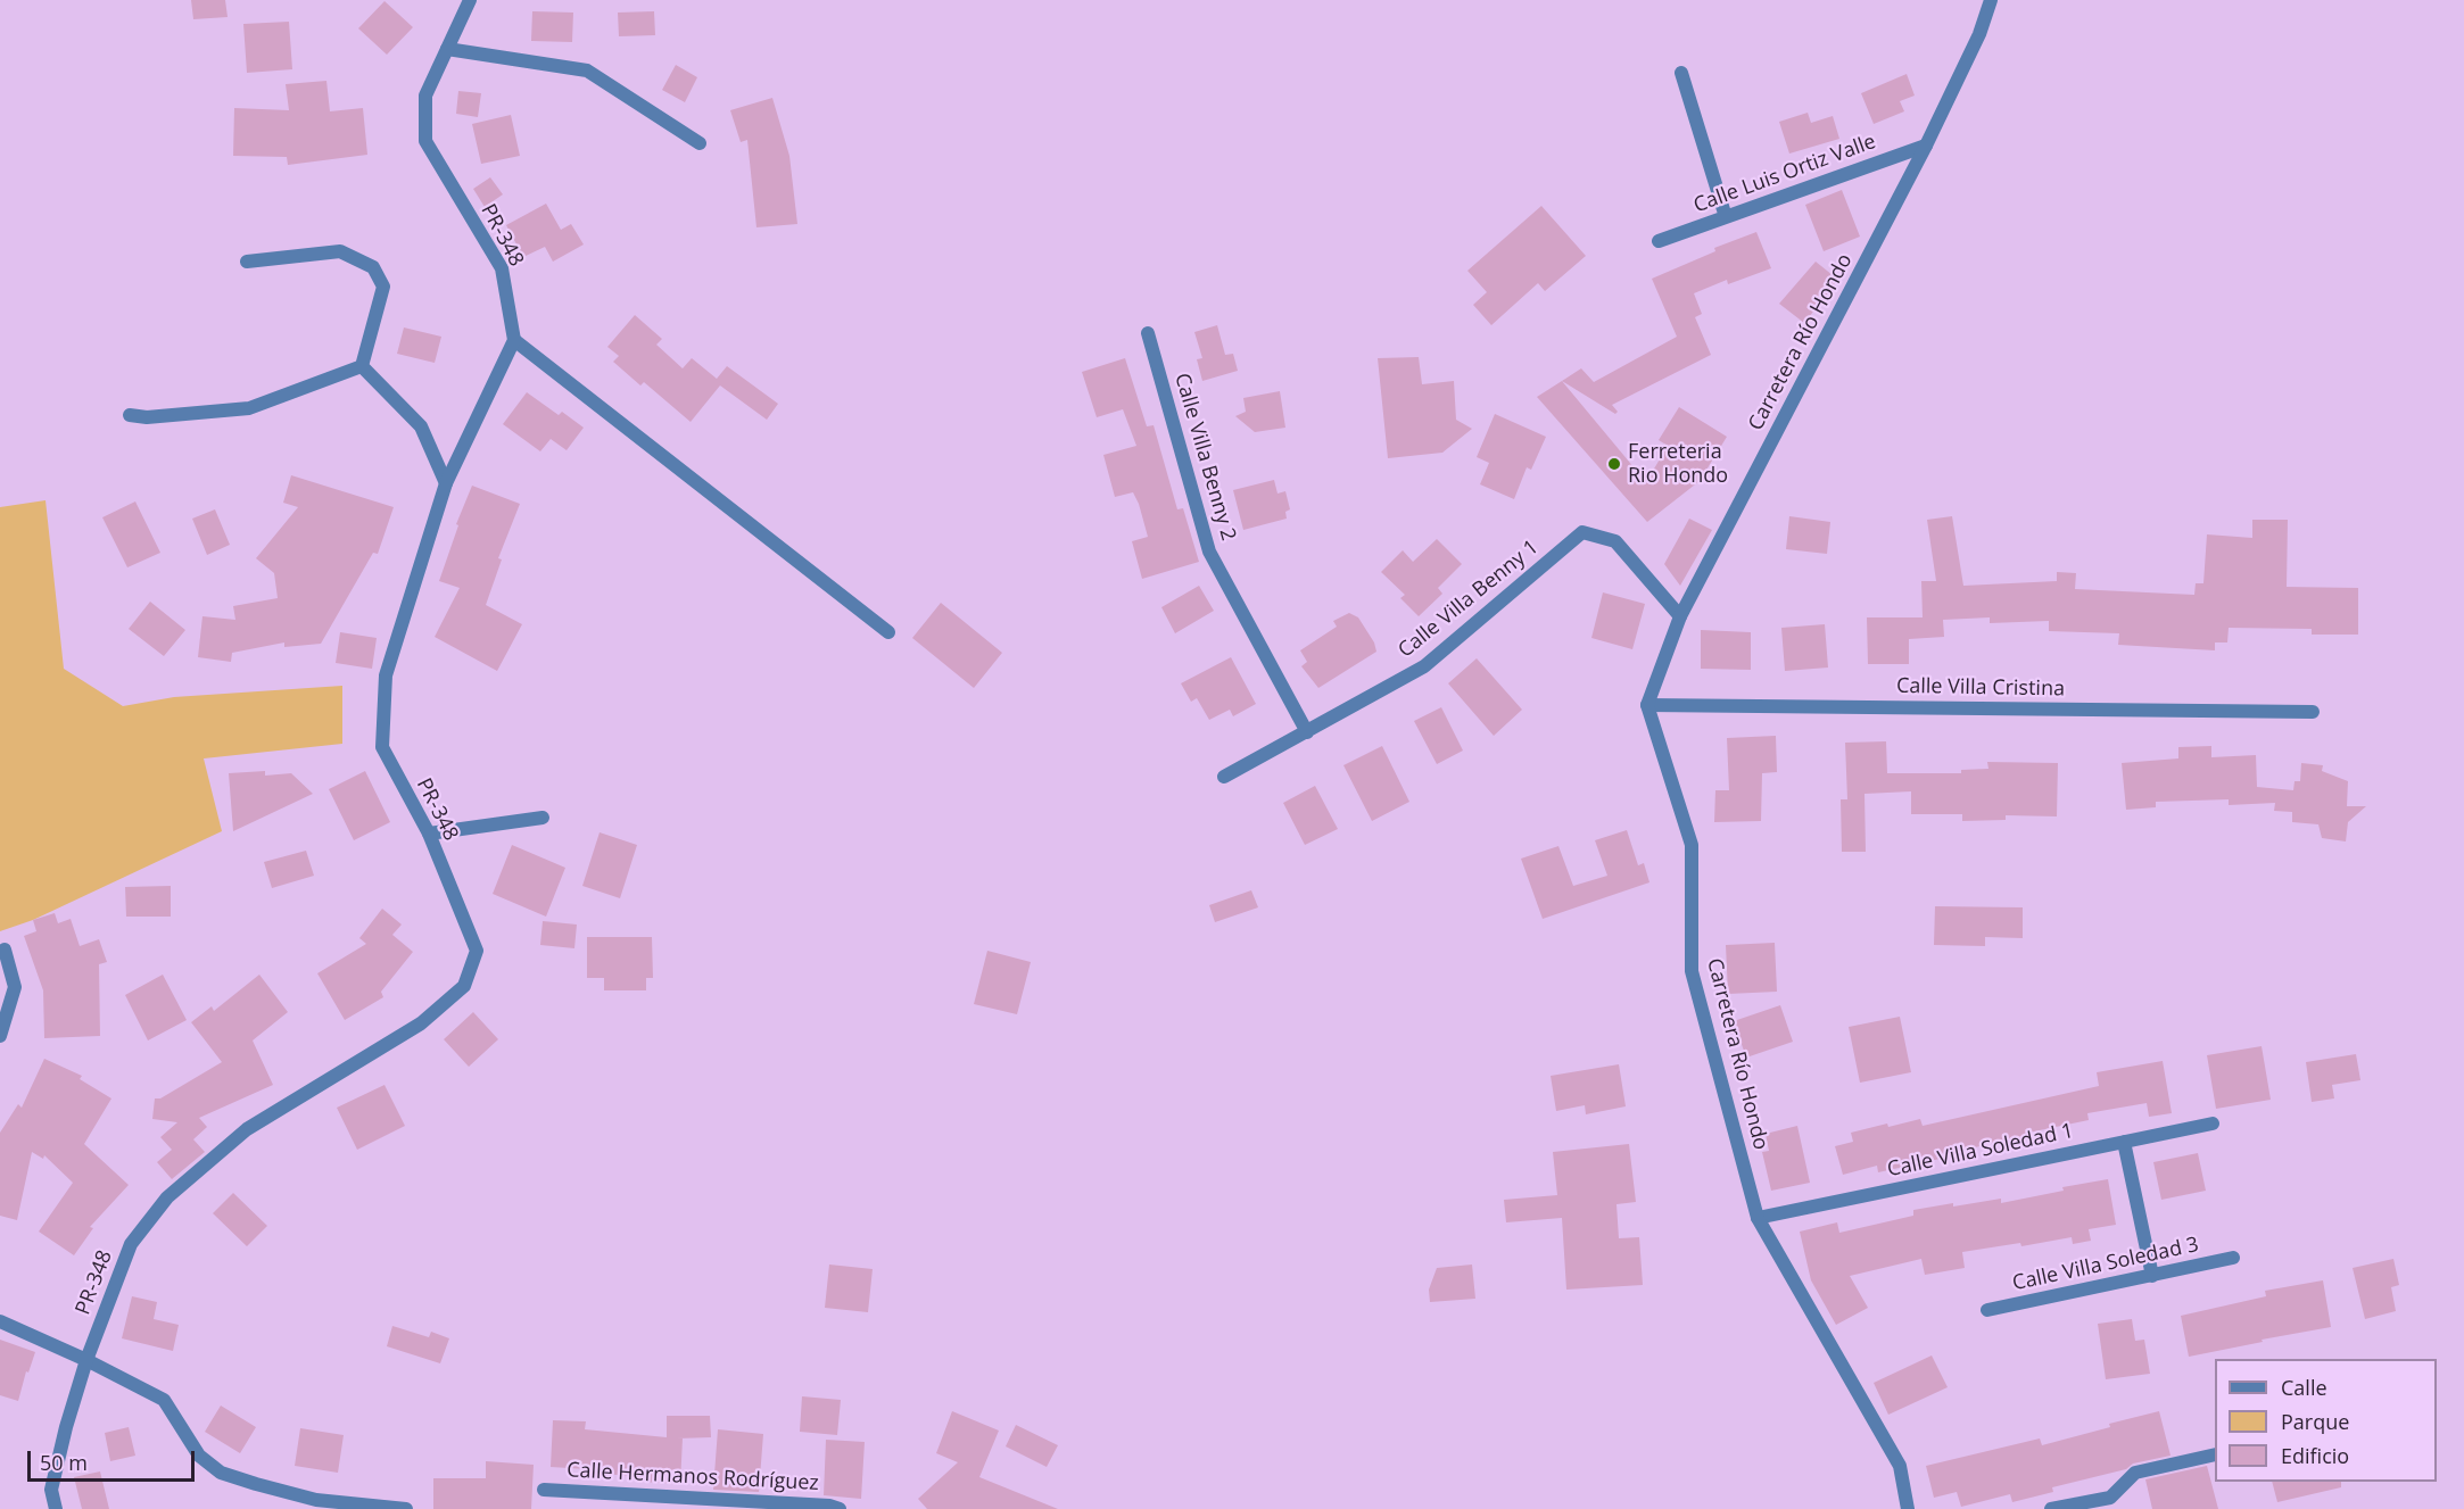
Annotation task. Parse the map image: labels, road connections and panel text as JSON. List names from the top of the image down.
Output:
{
  "streets": {
    "street": [
      "Calle Luis Ortiz Valle",
      "PR-348",
      "Carretera Río Hondo",
      "Calle Villa Benny 2",
      "Calle Villa Benny 1",
      "Calle Villa Cristina",
      "Calle Villa Soledad 1",
      "Calle Villa Soledad 3",
      "Calle Hermanos Rodríguez"
    ]
  },
  "crossings": [
    ["Calle Luis Ortiz Valle", "Carretera Río Hondo"],
    ["Carretera Río Hondo", "Calle Villa Benny 1"],
    ["Carretera Río Hondo", "Calle Villa Cristina"],
    ["Carretera Río Hondo", "Calle Villa Soledad 1"],
    ["Calle Villa Benny 2", "Calle Villa Benny 1"]
  ],
  "places": ["Ferreteria Rio Hondo"],
  "legend": ["Calle", "Parque", "Edificio"],
  "scale_bar": "50 m"
}
